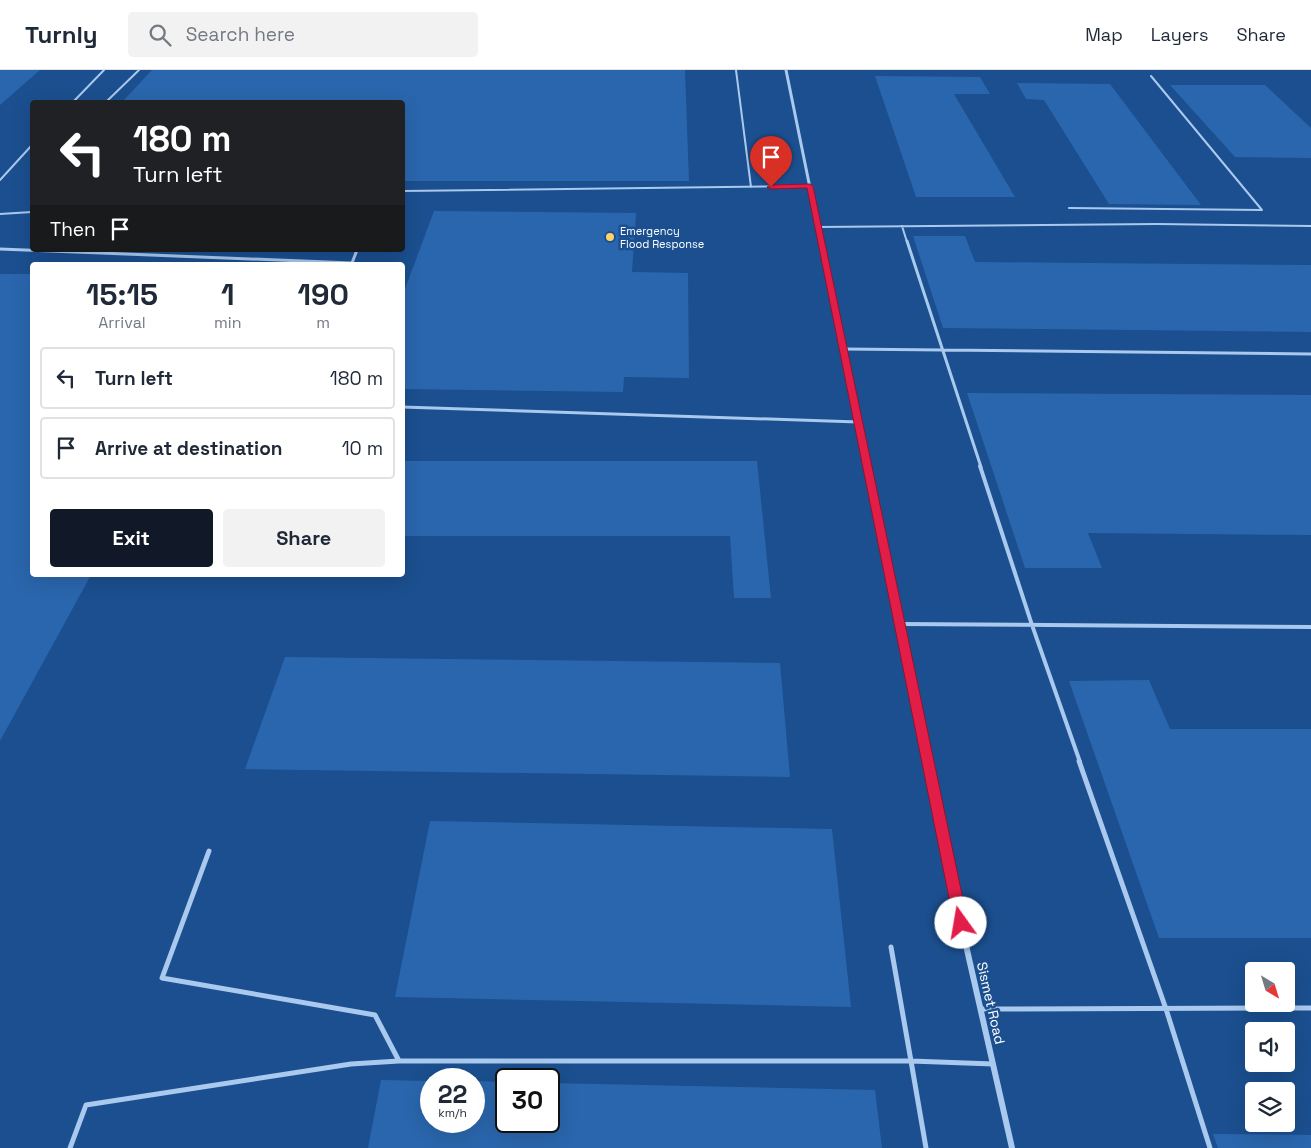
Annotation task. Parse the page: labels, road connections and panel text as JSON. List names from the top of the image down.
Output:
{
  "streets": {
    "street": ["Sismet Road"]
  },
  "places": ["Emergency Flood Response"],
  "north": "bottom right",
  "page": {
    "header": "Turnly",
    "search": "Search here",
    "nav": ["Map", "Layers", "Share"],
    "turn": ["180 m", "Turn left"],
    "then": "Then",
    "eta": [
      "15:15",
      "Arrival",
      "1",
      "min",
      "190",
      "m"
    ],
    "list": [
      {
        "name": "Turn left",
        "value": "180 m"
      },
      {
        "name": "Arrive at destination",
        "value": "10 m"
      }
    ],
    "buttons": ["Exit", "Share"],
    "speed": "22 km/h",
    "limit": "30"
  }
}
